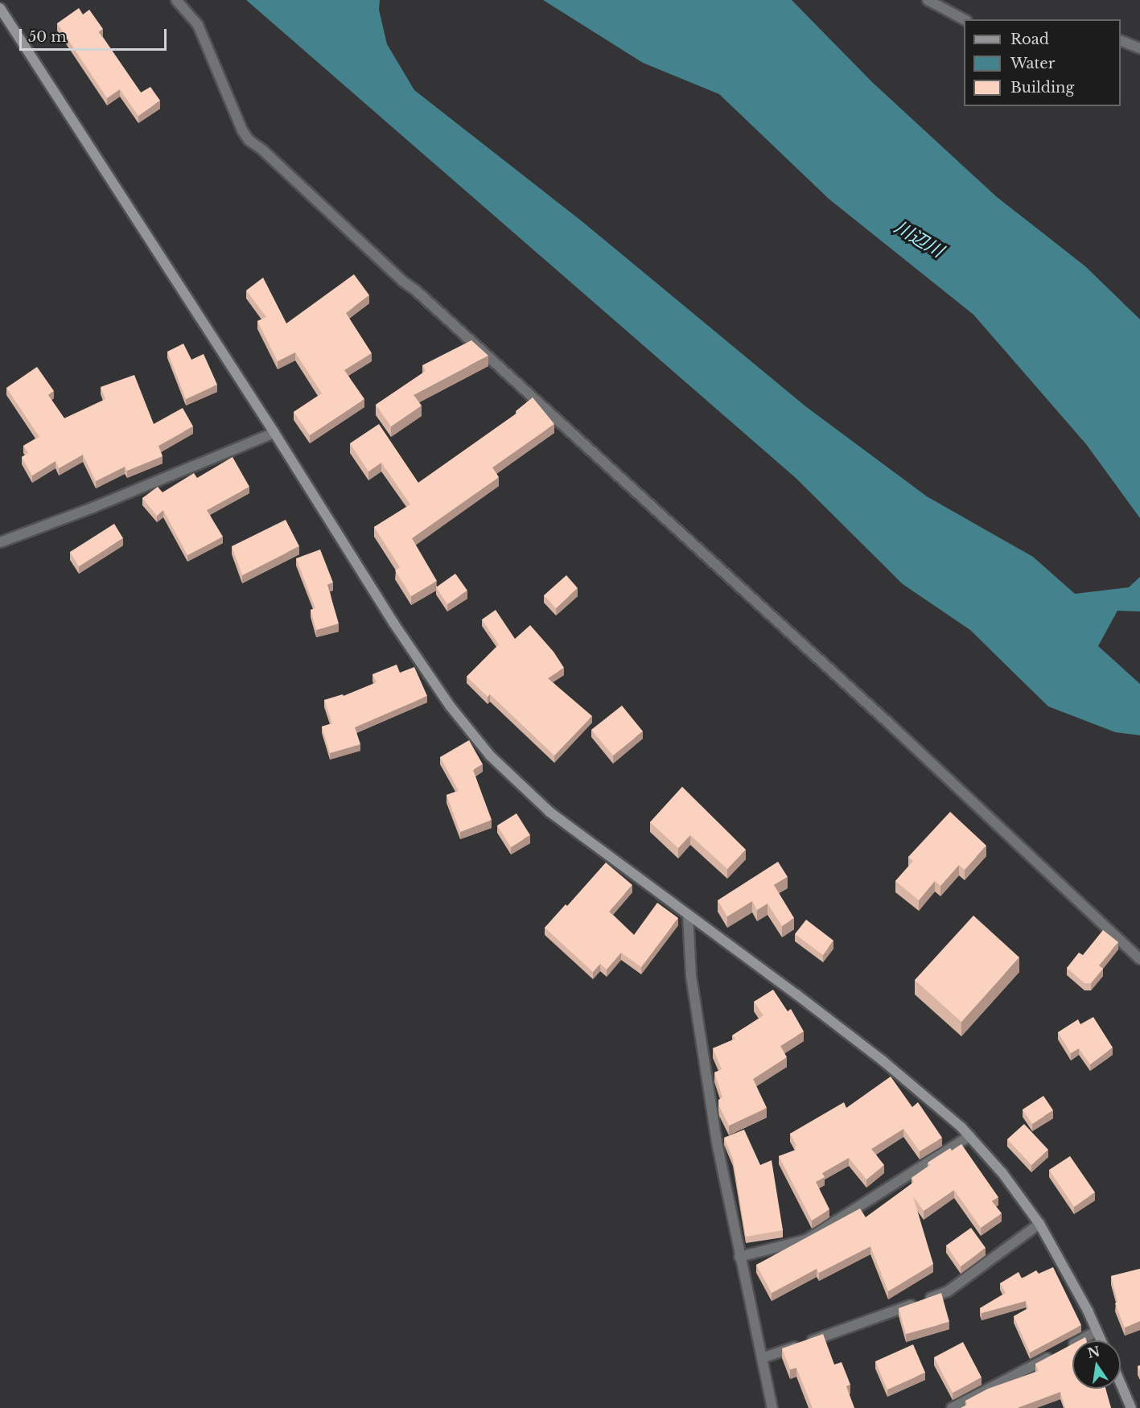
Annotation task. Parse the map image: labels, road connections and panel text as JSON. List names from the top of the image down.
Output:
{
  "water": ["川辺川"],
  "legend": ["Road", "Water", "Building"],
  "scale_bar": "50 m",
  "north": "top"
}
